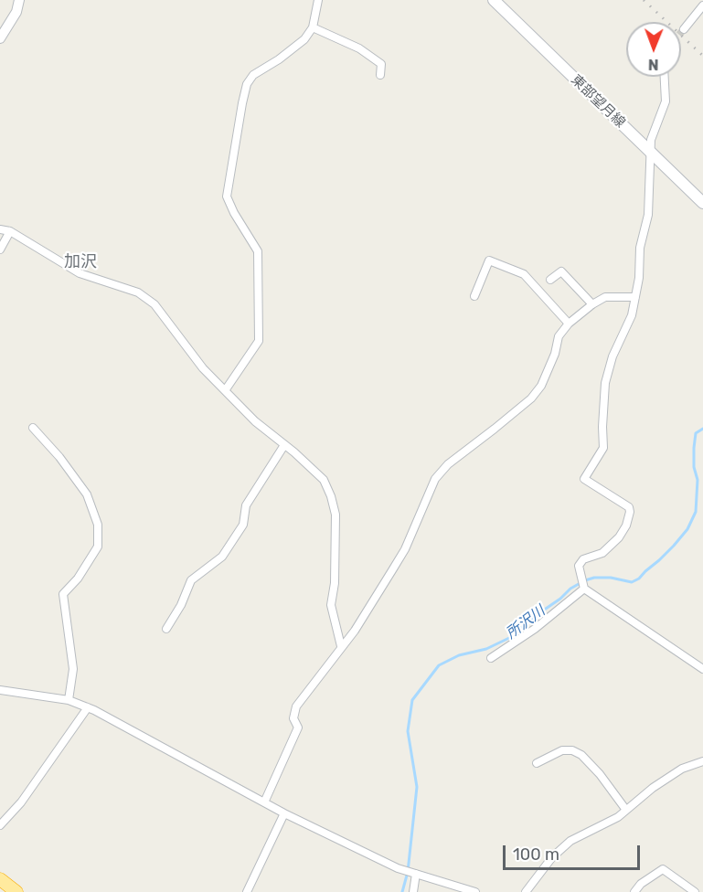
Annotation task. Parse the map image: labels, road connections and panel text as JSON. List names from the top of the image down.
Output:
{
  "streets": {
    "main road": ["東部望月線"]
  },
  "districts": ["加沢"],
  "water": ["所沢川"],
  "scale_bar": "100 m",
  "north": "bottom"
}
